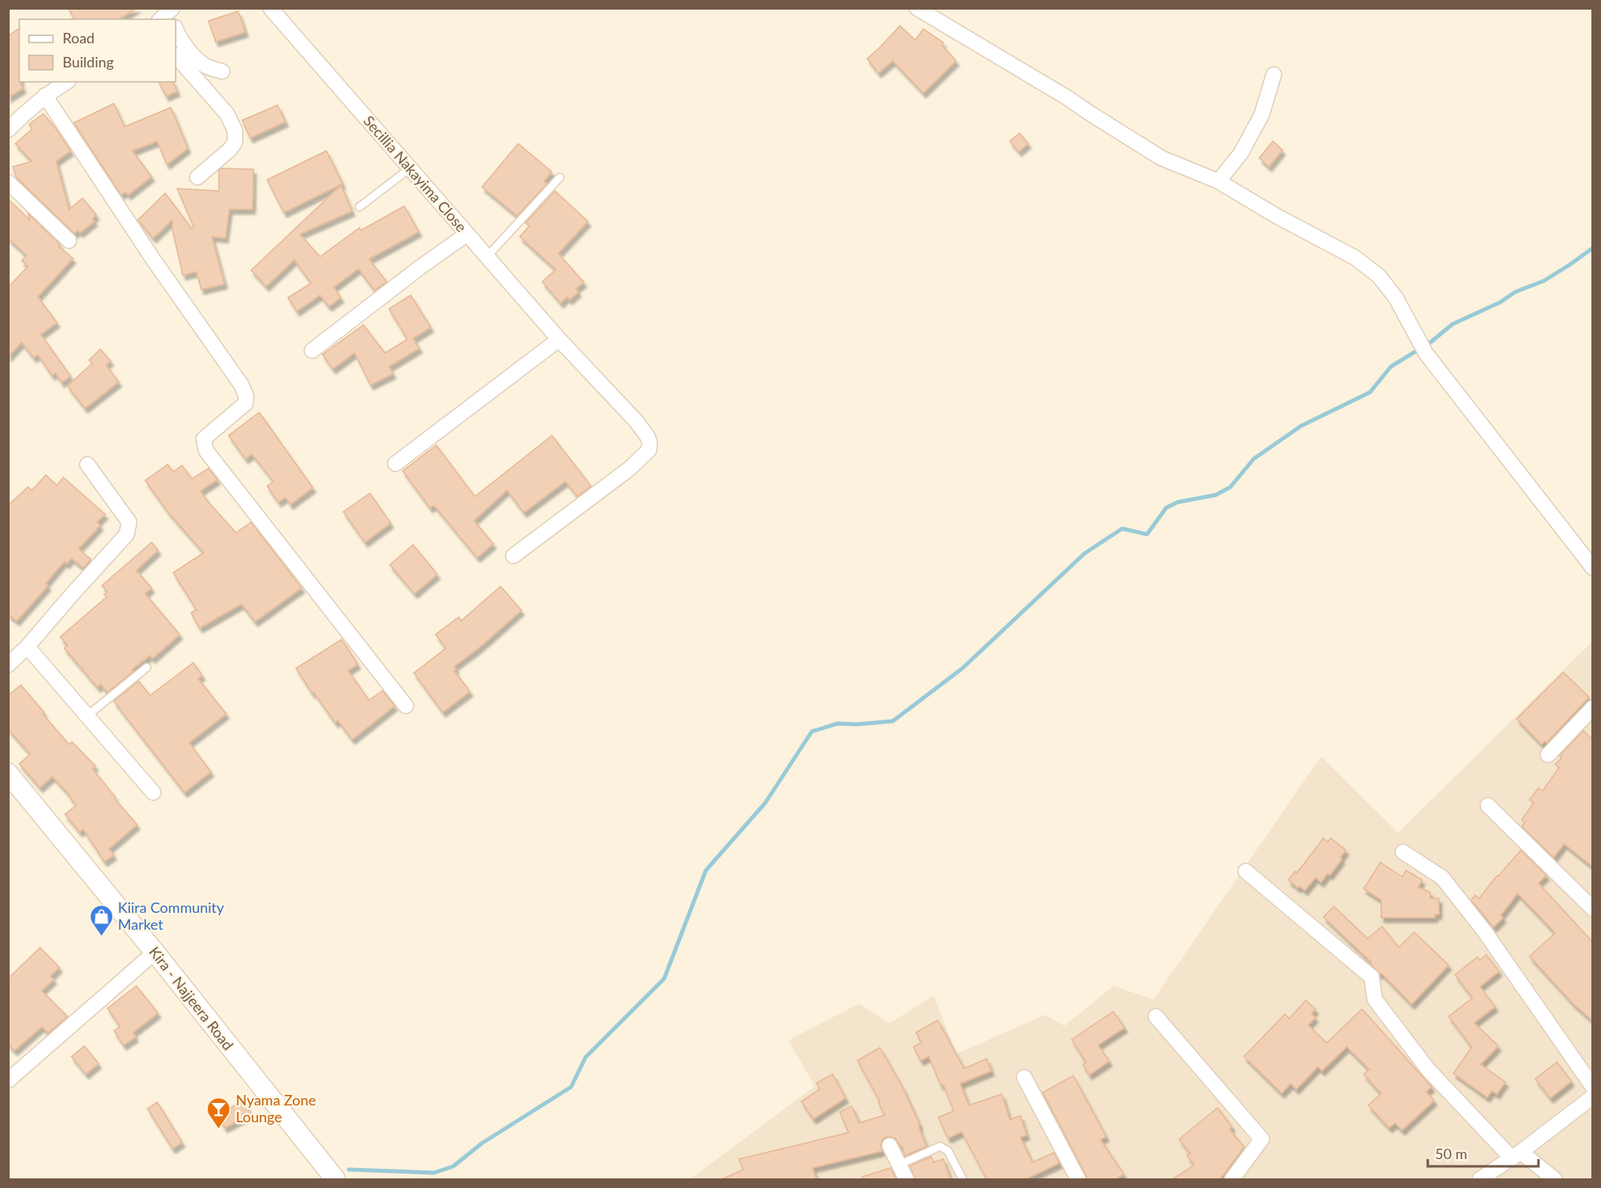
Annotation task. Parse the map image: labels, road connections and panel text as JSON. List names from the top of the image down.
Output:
{
  "streets": {
    "main road": ["Kira - Najjeera Road"],
    "street": ["Secillia Nakayima Close"]
  },
  "places": {
    "shop": ["Kiira Community Market"],
    "bar": ["Nyama Zone Lounge"]
  },
  "legend": ["Road", "Building"],
  "scale_bar": "50 m"
}
